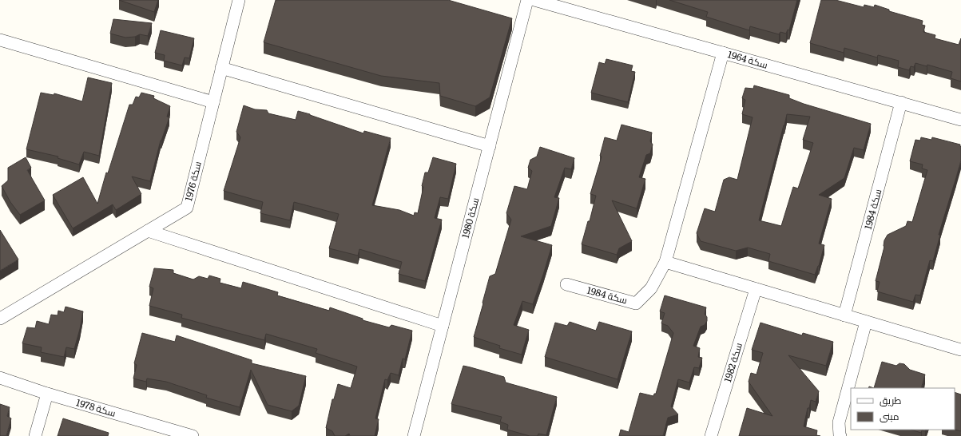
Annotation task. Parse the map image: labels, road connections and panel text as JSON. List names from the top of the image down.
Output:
{
  "streets": {
    "street": [
      "سكة 1964",
      "سكة 1976",
      "سكة 1984",
      "سكة 1980",
      "سكة 1982",
      "سكة 1978"
    ]
  },
  "crossings": [
    ["سكة 1964", "سكة 1984"]
  ],
  "legend": ["طريق", "مبنى"]
}
